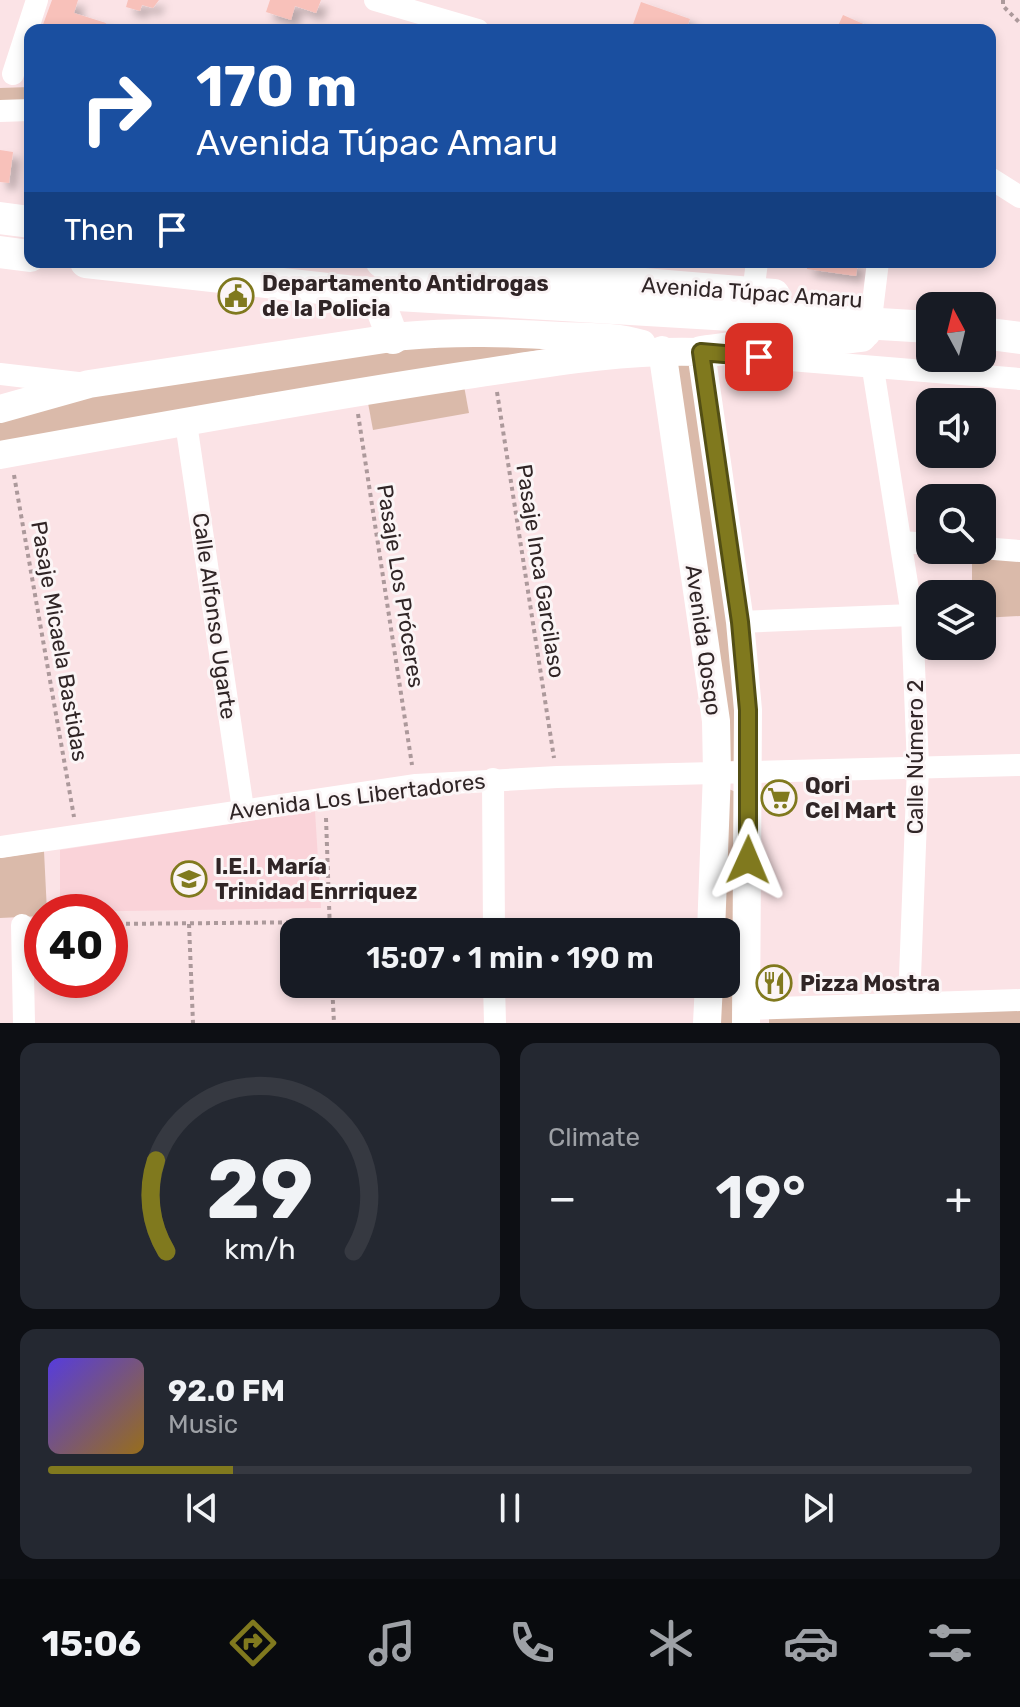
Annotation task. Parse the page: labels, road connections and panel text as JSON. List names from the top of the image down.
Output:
{
  "streets": {
    "main road": ["Avenida Túpac Amaru"],
    "street": [
      "Calle Alfonso Ugarte",
      "Avenida Qosqo",
      "Calle Número 2",
      "Avenida Los Libertadores"
    ],
    "path": ["Pasaje Inca Garcilaso", "Pasaje Los Próceres", "Pasaje Micaela Bastidas"]
  },
  "crossings": [
    ["Pasaje Inca Garcilaso", "Avenida Los Libertadores"],
    ["Pasaje Los Próceres", "Avenida Los Libertadores"],
    ["Calle Alfonso Ugarte", "Avenida Los Libertadores"],
    ["Avenida Qosqo", "Avenida Los Libertadores"],
    ["Pasaje Micaela Bastidas", "Avenida Los Libertadores"],
    ["Calle Número 2", "Avenida Los Libertadores"]
  ],
  "places": {
    "public building": ["Departamento Antidrogas de la Policia"],
    "supermarket": ["Qori Cel Mart"],
    "school or university": ["I.E.I. María Trinidad Enrriquez"],
    "restaurant": ["Pizza Mostra"]
  },
  "north": "top",
  "page": {
    "turn": ["170 m", "Avenida Túpac Amaru"],
    "then": "Then",
    "limit": "40",
    "trip": "15:07 · 1 min · 190 m",
    "tile": "Climate",
    "heat": ["−", "19°", "+"],
    "song": ["92.0 FM", "Music"],
    "tabs": "15:06",
    "gauge": ["29", "km/h"]
  }
}
